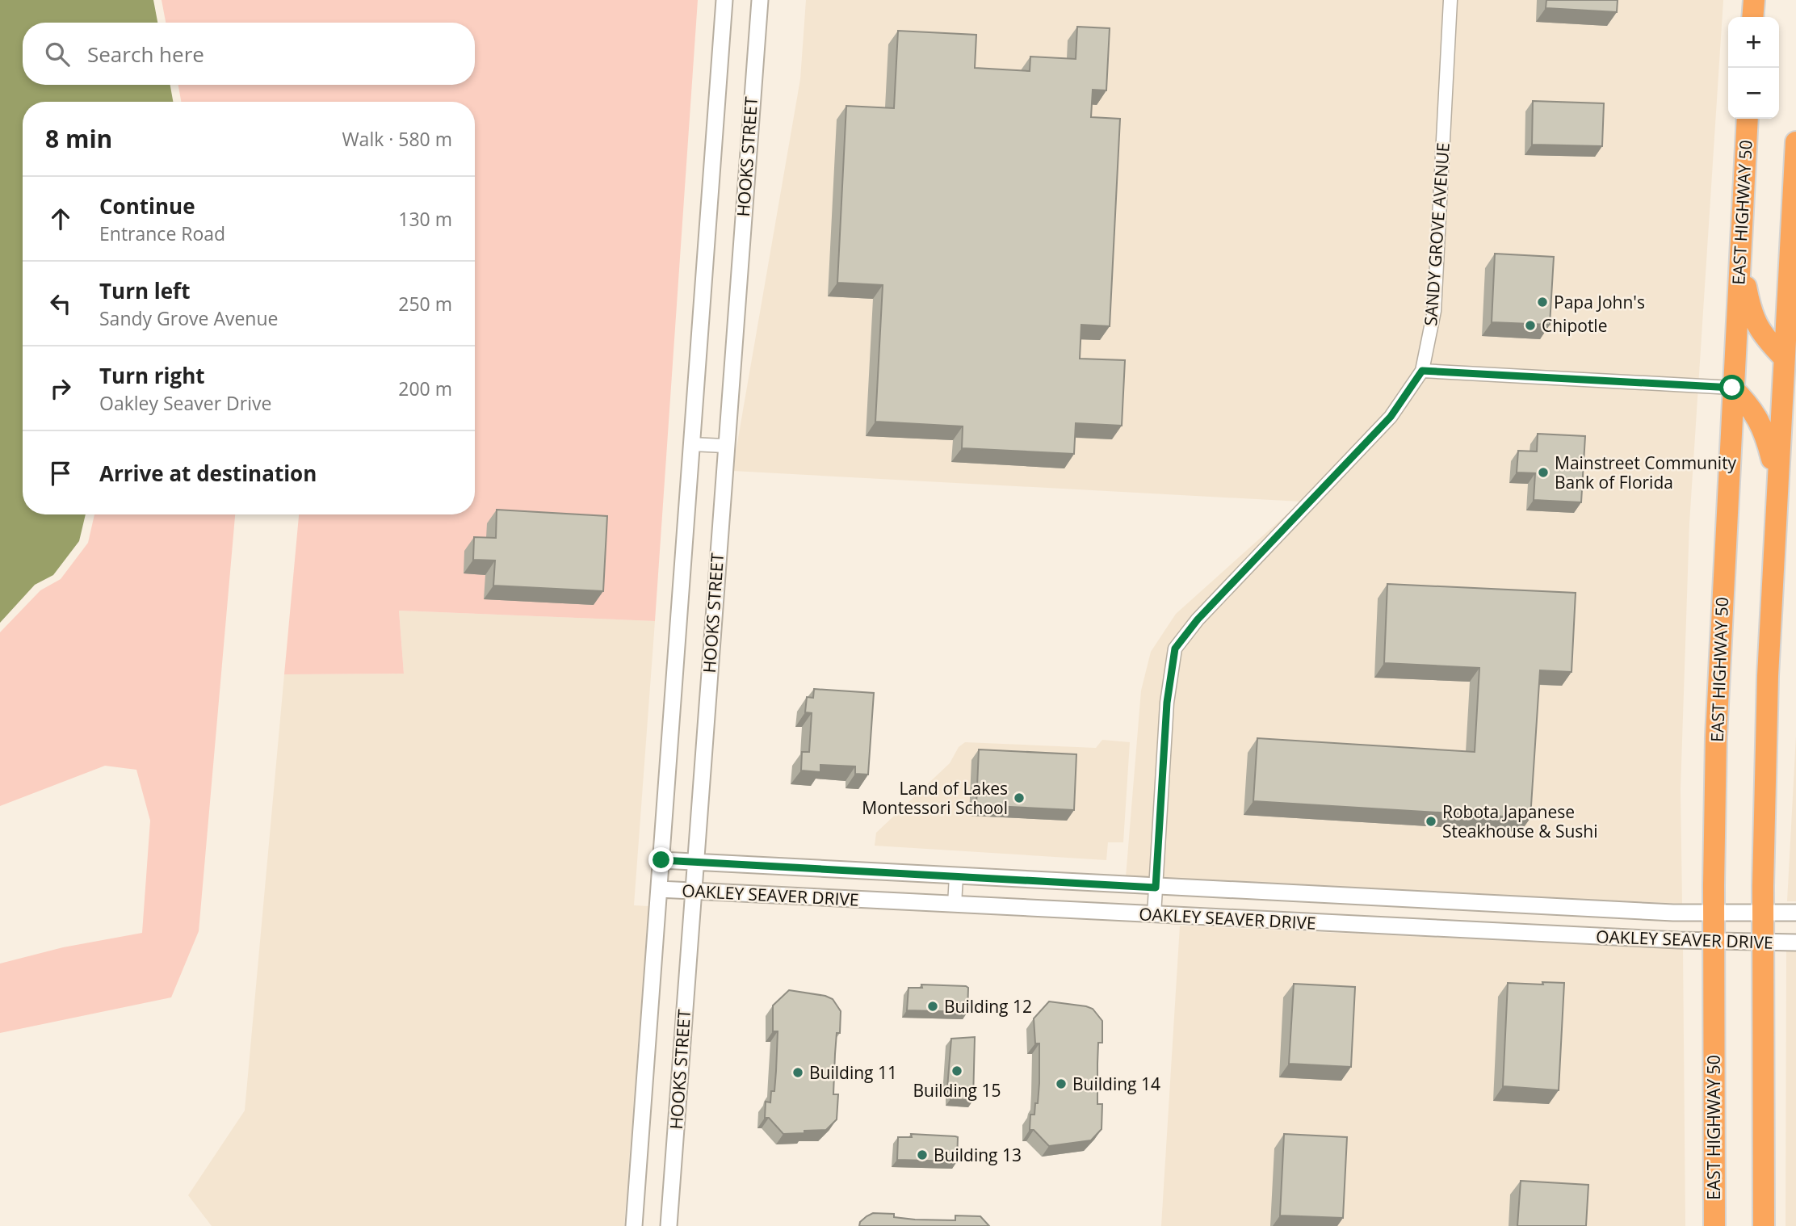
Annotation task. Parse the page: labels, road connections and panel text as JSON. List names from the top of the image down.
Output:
{
  "streets": {
    "highway": ["EAST HIGHWAY 50"],
    "street": ["HOOKS STREET", "SANDY GROVE AVENUE", "OAKLEY SEAVER DRIVE"]
  },
  "crossings": [
    ["HOOKS STREET", "OAKLEY SEAVER DRIVE"],
    ["EAST HIGHWAY 50", "OAKLEY SEAVER DRIVE"],
    ["SANDY GROVE AVENUE", "OAKLEY SEAVER DRIVE"]
  ],
  "places": [
    "Papa John's",
    "Chipotle",
    "Mainstreet Community Bank of Florida",
    "Land of Lakes Montessori School",
    "Robota Japanese Steakhouse & Sushi",
    "Building 12",
    "Building 15",
    "Building 11",
    "Building 14",
    "Building 13"
  ],
  "page": {
    "map_buttons": ["+", "−"],
    "search": "Search here",
    "heading": ["8 min", "Walk · 580 m"],
    "list": [
      ["Continue", "Entrance Road", "130 m"],
      ["Turn left", "Sandy Grove Avenue", "250 m"],
      ["Turn right", "Oakley Seaver Drive", "200 m"],
      "Arrive at destination"
    ]
  }
}
